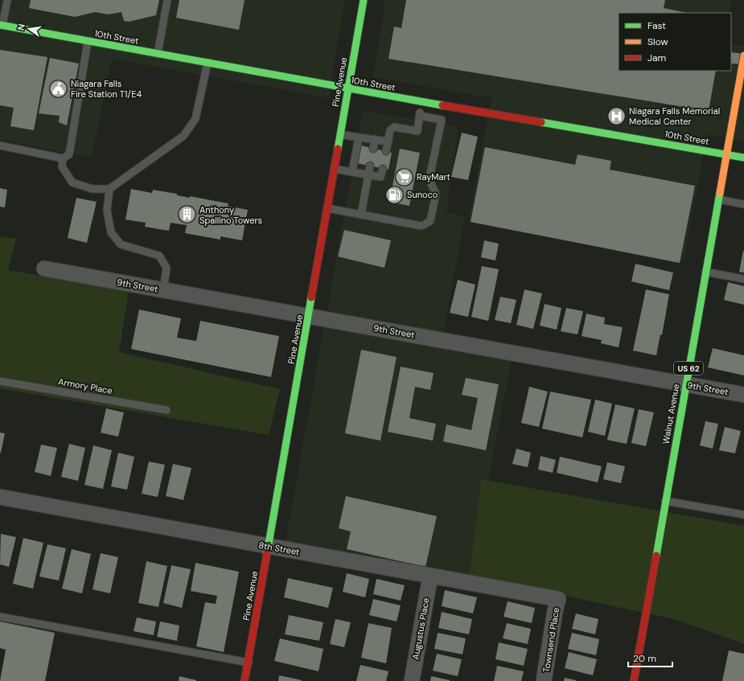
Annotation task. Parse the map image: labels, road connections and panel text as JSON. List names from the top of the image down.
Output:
{
  "streets": {
    "main road": [
      "10th Street",
      "Pine Avenue",
      "US 62",
      "Walnut Avenue"
    ],
    "street": [
      "9th Street",
      "8th Street",
      "Augustus Place",
      "Townsend Place"
    ],
    "lane": ["Armory Place"]
  },
  "crossings": [
    ["10th Street", "Pine Avenue"],
    ["10th Street", "Walnut Avenue"],
    ["Pine Avenue", "9th Street"],
    ["Pine Avenue", "8th Street"],
    ["9th Street", "Walnut Avenue"],
    ["8th Street", "Augustus Place"],
    ["8th Street", "Townsend Place"]
  ],
  "places": {
    "public building": ["Niagara Falls Fire Station T1/E4"],
    "hospital": ["Niagara Falls Memorial Medical Center"],
    "supermarket": ["RayMart"],
    "fuel station": ["Sunoco"],
    "building": ["Anthony Spallino Towers"]
  },
  "legend": ["Fast", "Slow", "Jam"],
  "scale_bar": "20 m",
  "north": "left"
}
